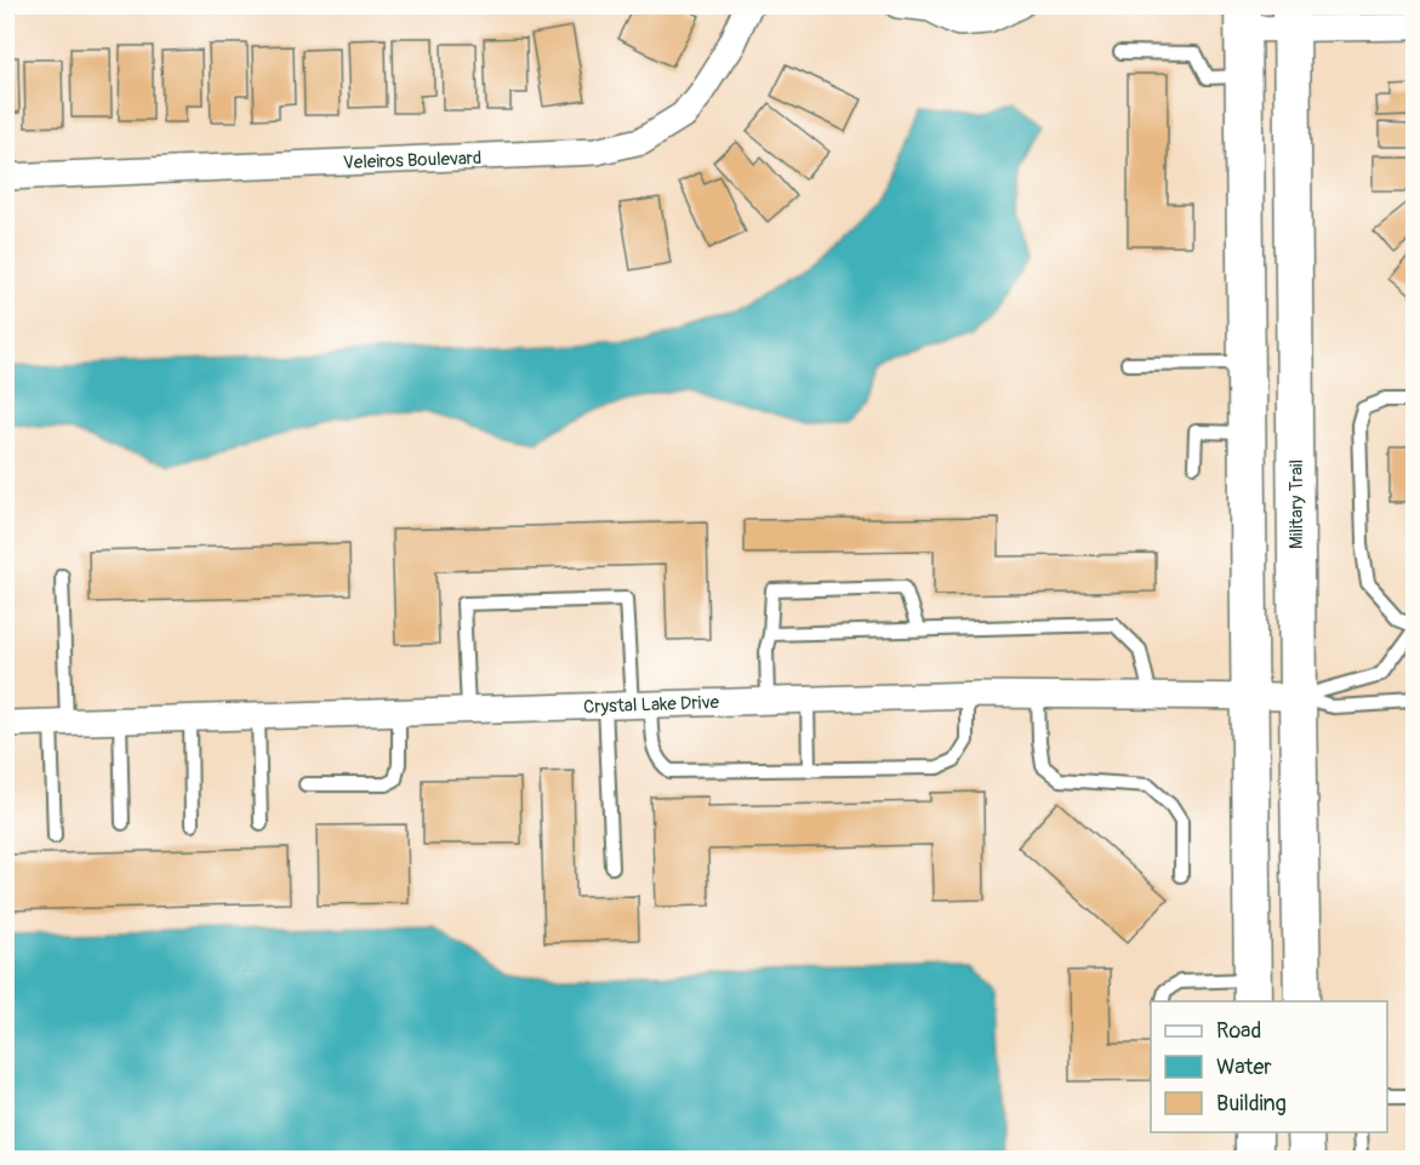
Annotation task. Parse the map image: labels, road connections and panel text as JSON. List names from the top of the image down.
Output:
{
  "streets": {
    "street": ["Veleiros Boulevard", "Military Trail", "Crystal Lake Drive"]
  },
  "crossings": [
    ["Military Trail", "Crystal Lake Drive"]
  ],
  "legend": ["Road", "Water", "Building"]
}
